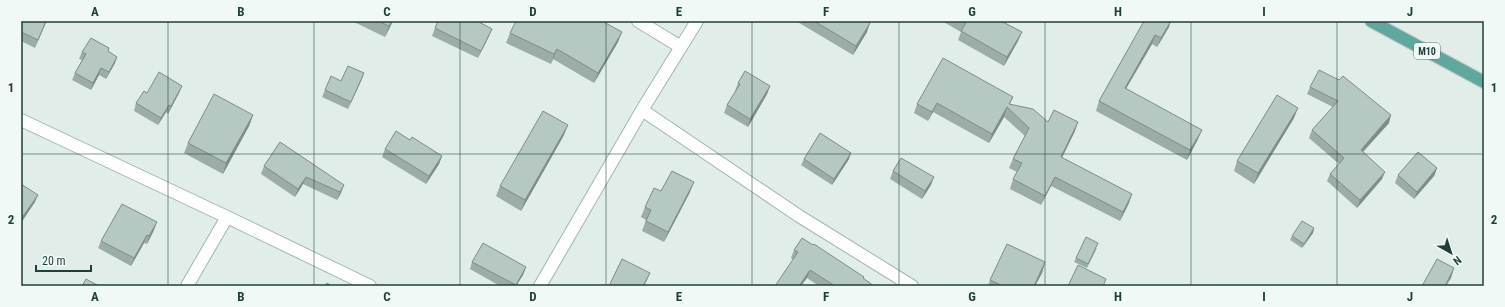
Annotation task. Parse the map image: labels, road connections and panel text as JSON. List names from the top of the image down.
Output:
{
  "streets": {
    "main road": ["M10"]
  },
  "scale_bar": "20 m",
  "north": "bottom right",
  "grid": {
    "columns": [
      "A",
      "B",
      "C",
      "D",
      "E",
      "F",
      "G",
      "H",
      "I",
      "J"
    ],
    "rows": ["1", "2"]
  }
}
